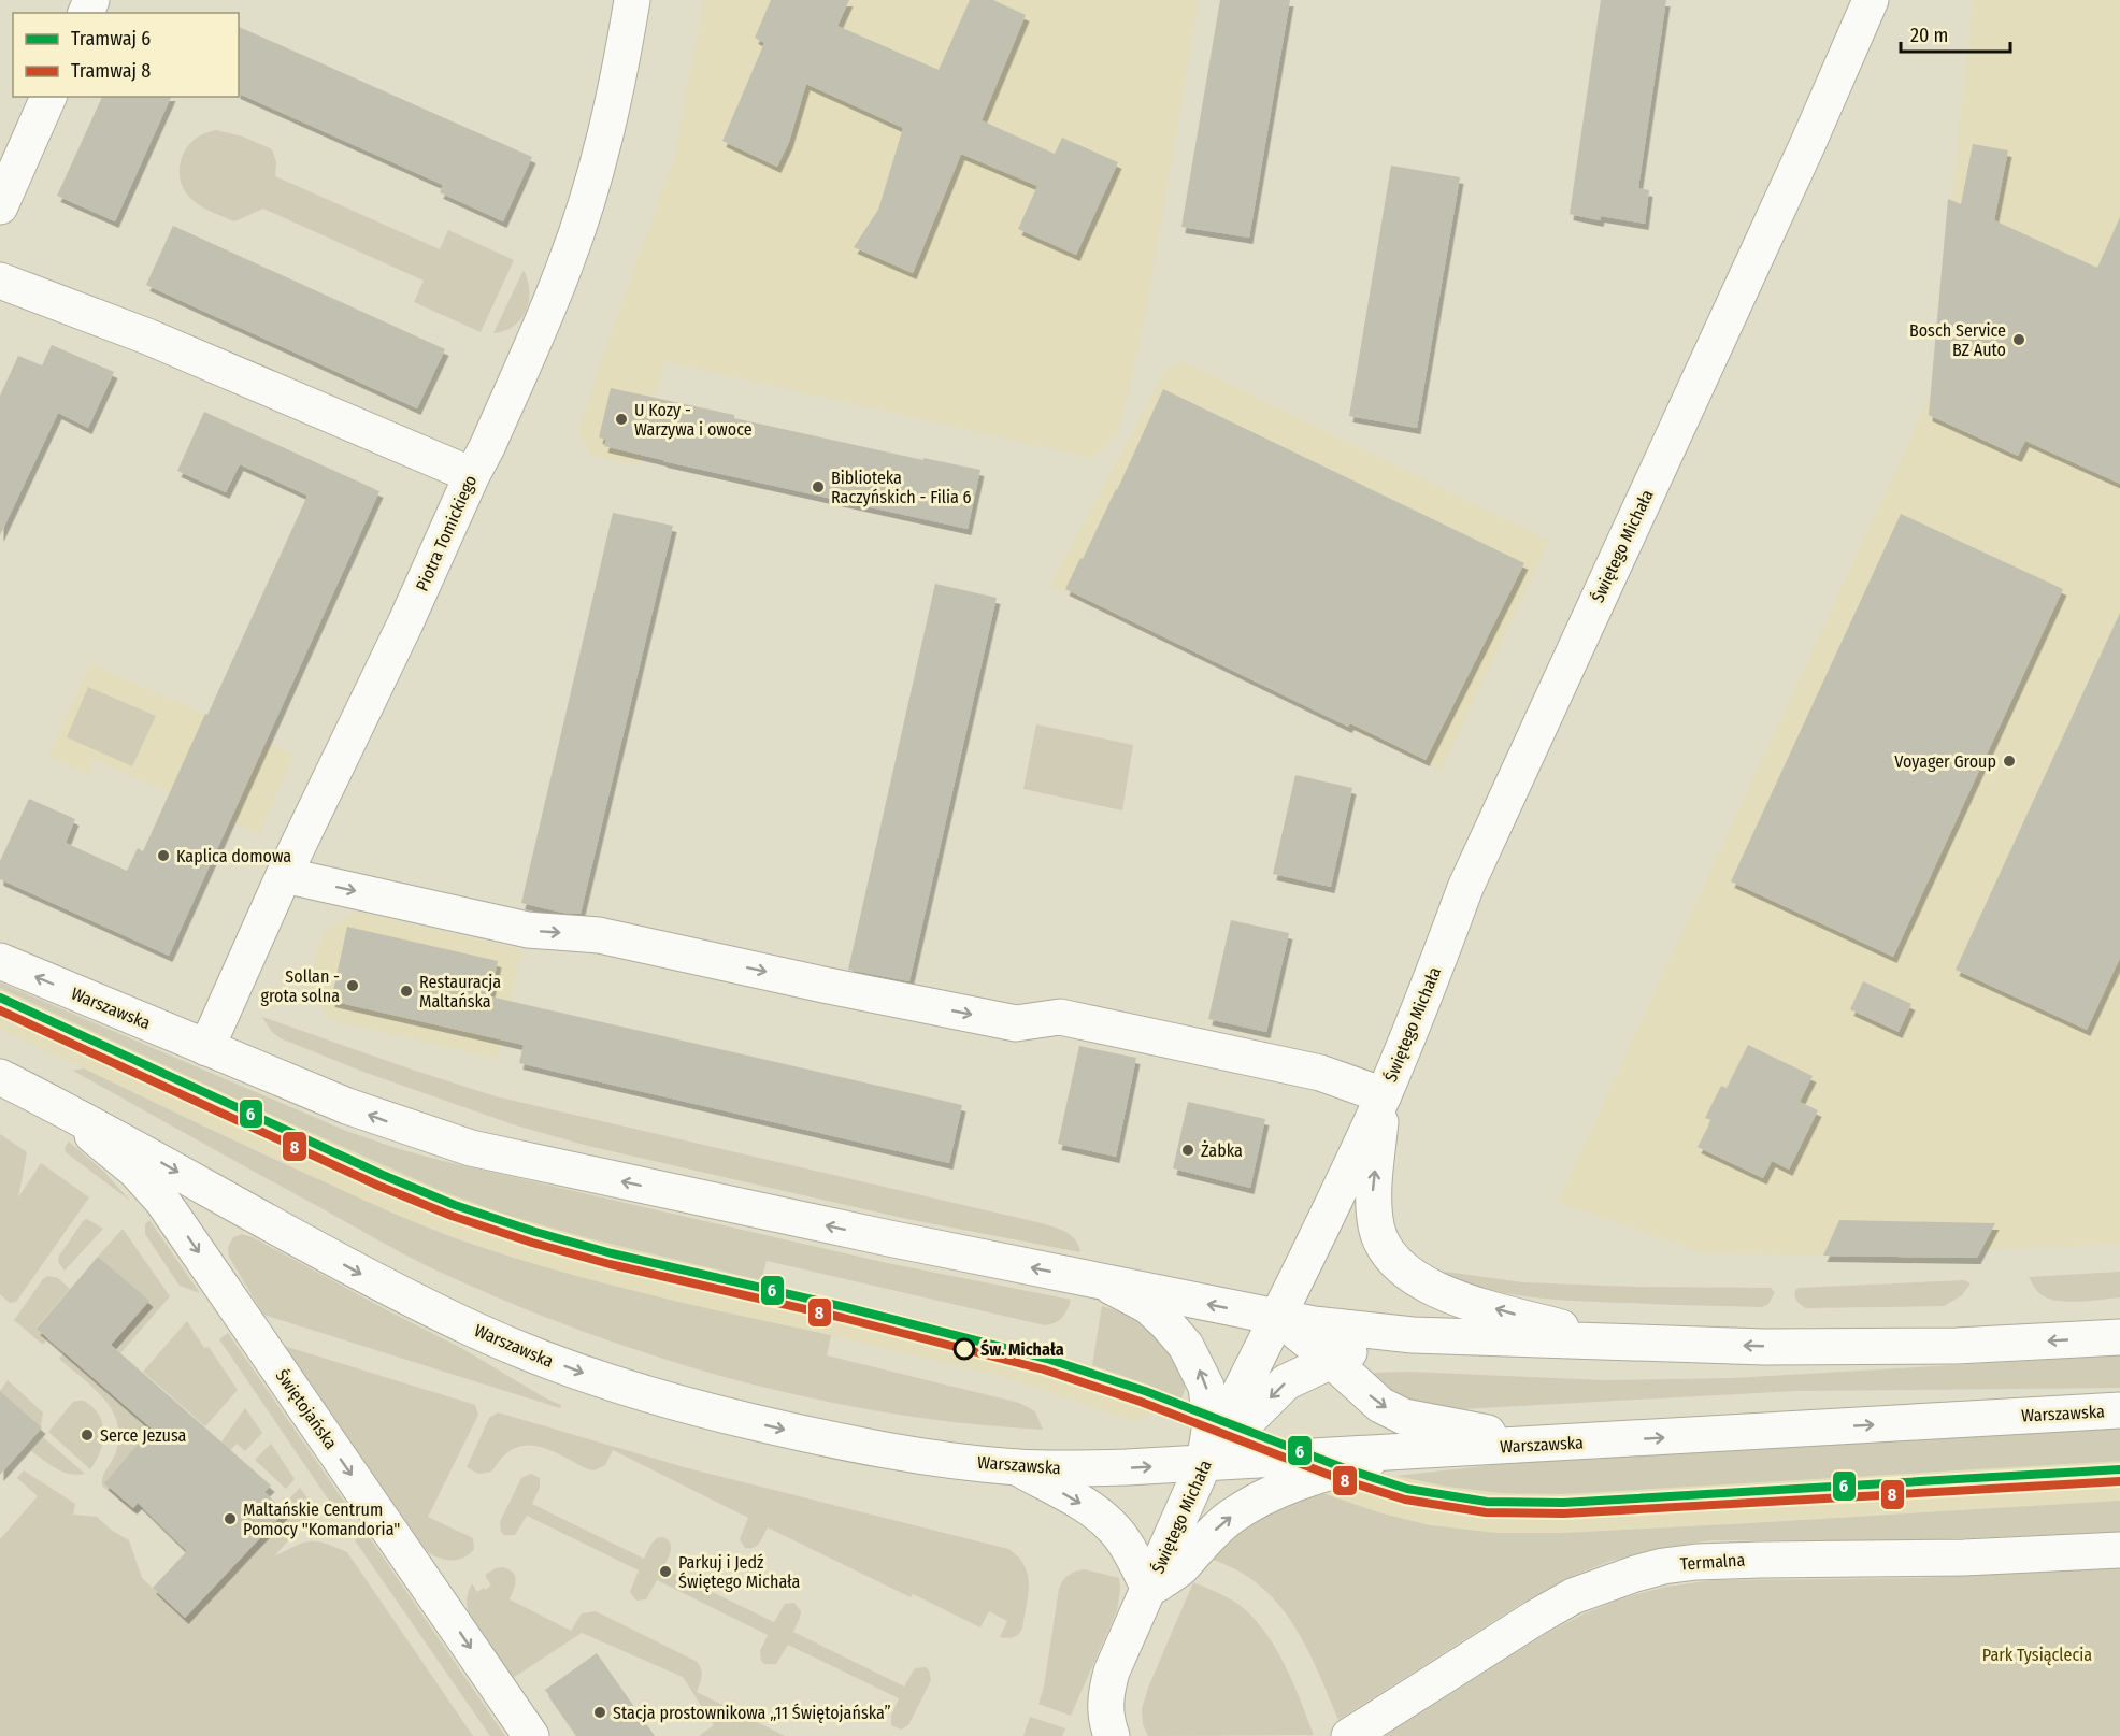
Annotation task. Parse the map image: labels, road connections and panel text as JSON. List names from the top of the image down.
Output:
{
  "streets": {
    "street": [
      "Piotra Tomickiego",
      "Świętego Michała",
      "Warszawska",
      "Świętojańska",
      "Termalna"
    ]
  },
  "crossings": [
    ["Piotra Tomickiego", "Warszawska"],
    ["Świętego Michała", "Warszawska"],
    ["Warszawska", "Świętojańska"]
  ],
  "one_way": ["Świętojańska"],
  "parks": ["Park Tysiąclecia"],
  "places": [
    "Bosch Service BZ Auto",
    "U Kozy - Warzywa i owoce",
    "Biblioteka Raczyńskich - Filia 6",
    "Voyager Group",
    "Kaplica domowa",
    "Sollan - grota solna",
    "Restauracja Maltańska",
    "Żabka",
    "Św. Michała",
    "Serce Jezusa",
    "Maltańskie Centrum Pomocy \"Komandoria\"",
    "Parkuj i Jedź Świętego Michała",
    "Stacja prostownikowa „11 Świętojańska”"
  ],
  "lines": ["tram line 6", "tram line 8"],
  "legend": ["Tramwaj 6", "Tramwaj 8"],
  "scale_bar": "20 m"
}
